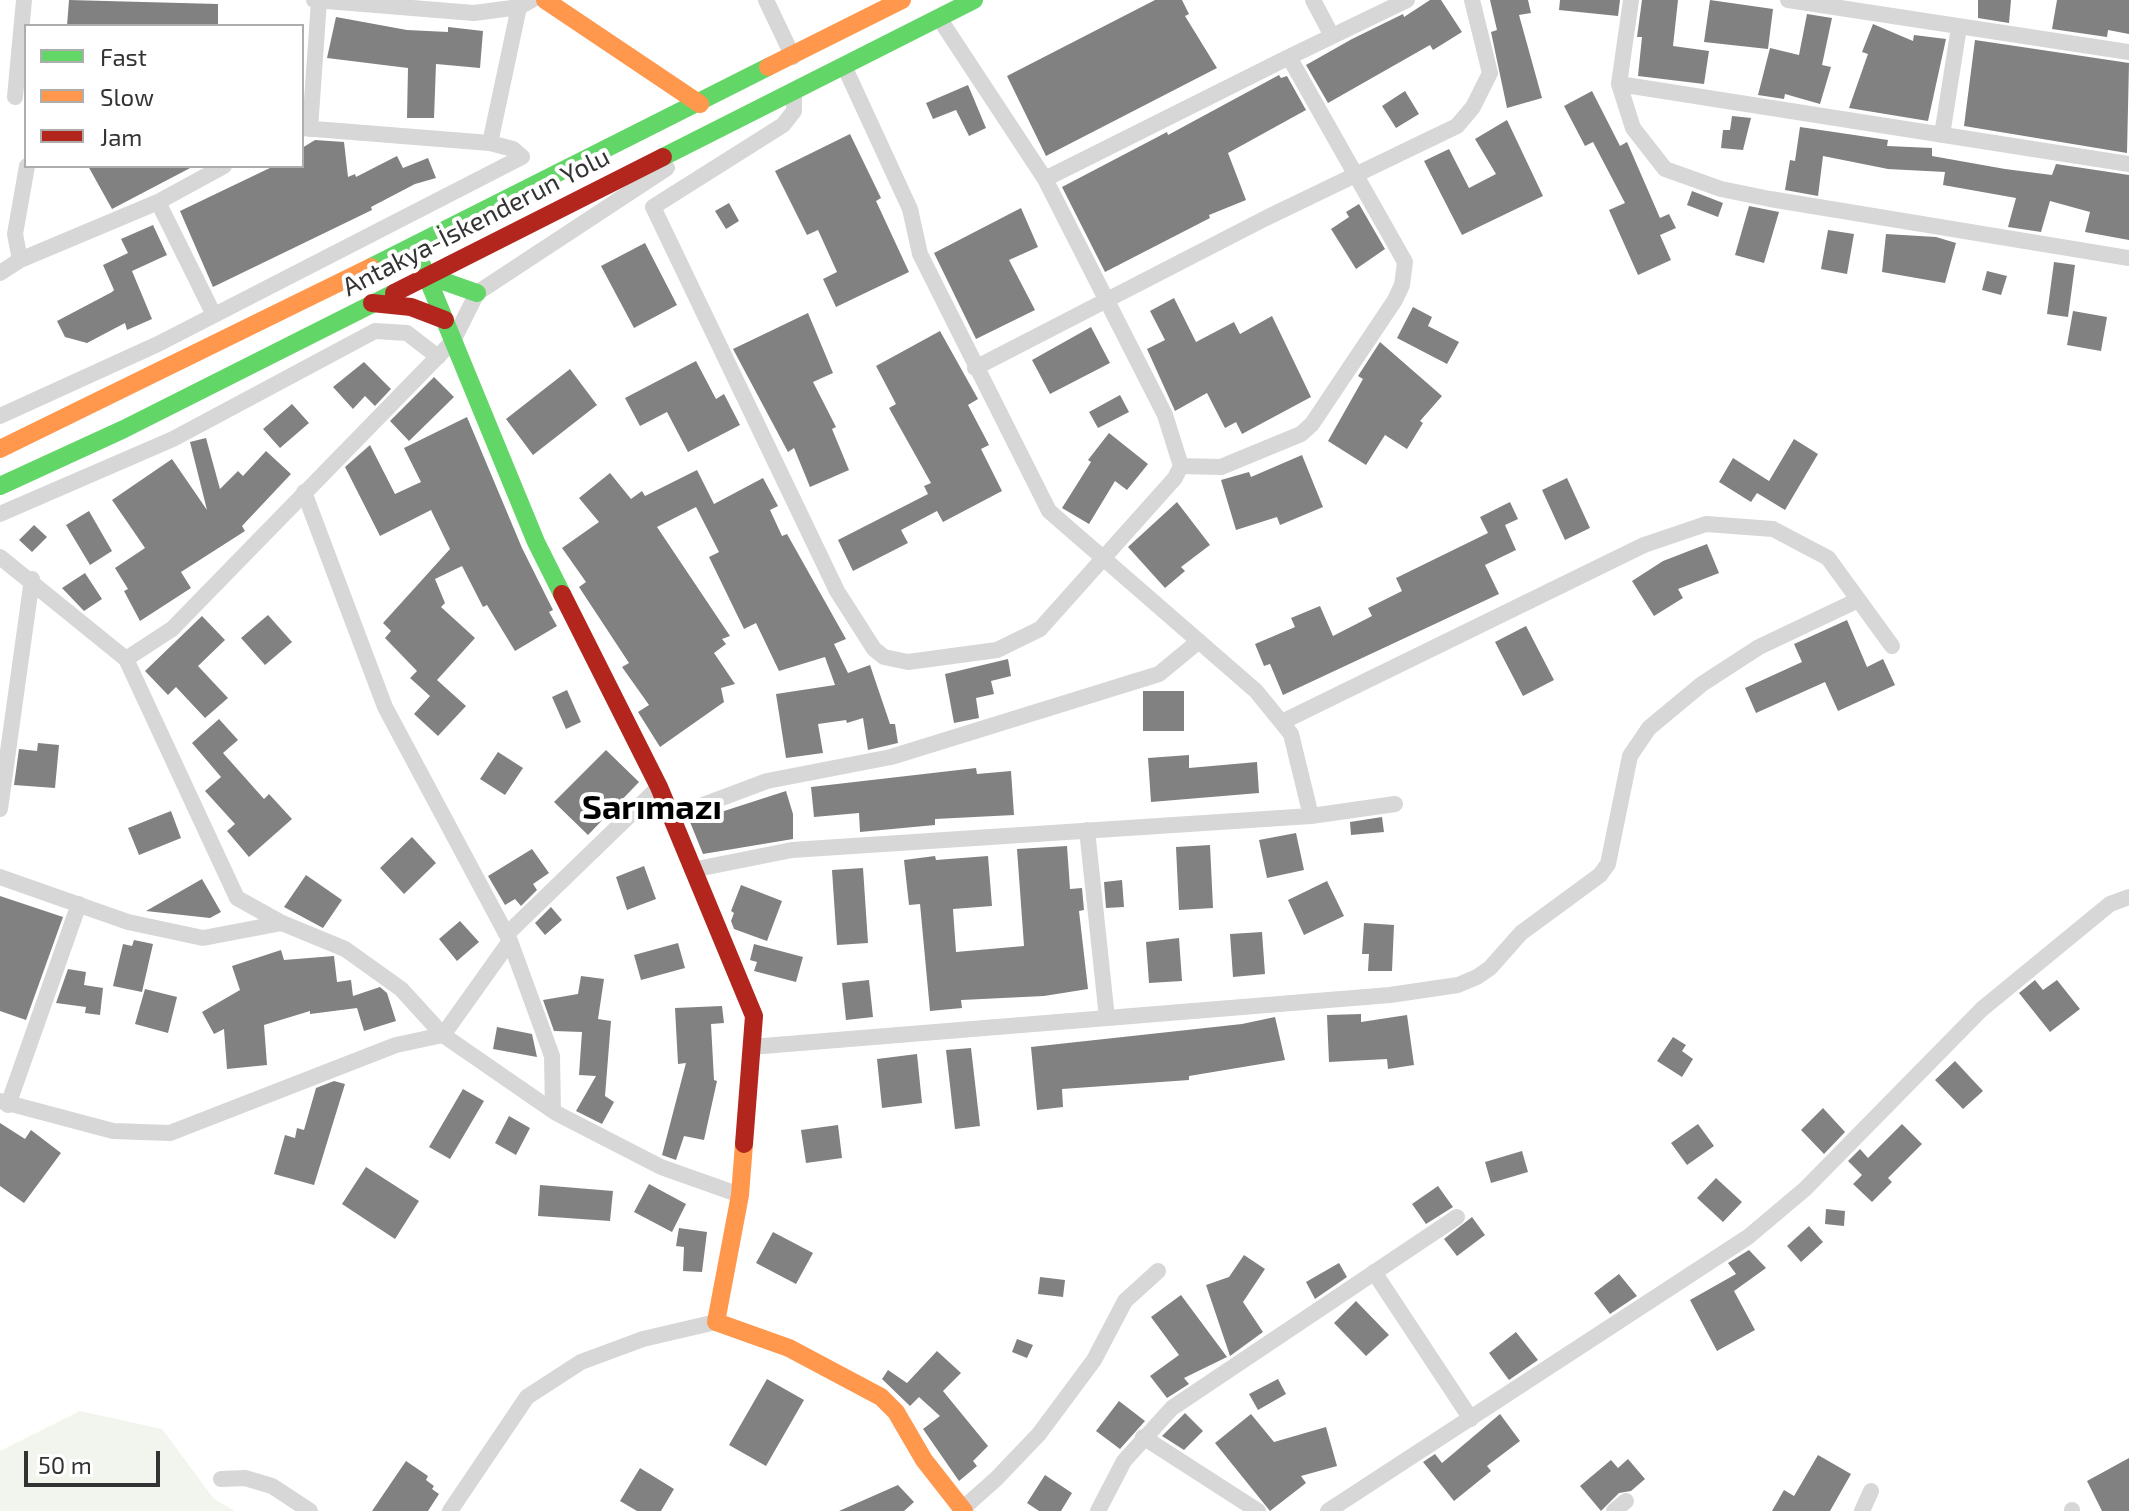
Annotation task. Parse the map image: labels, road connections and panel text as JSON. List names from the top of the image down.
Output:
{
  "streets": {
    "main road": ["Antakya-İskenderun Yolu"]
  },
  "districts": ["Sarımazı"],
  "legend": ["Fast", "Slow", "Jam"],
  "scale_bar": "50 m"
}
